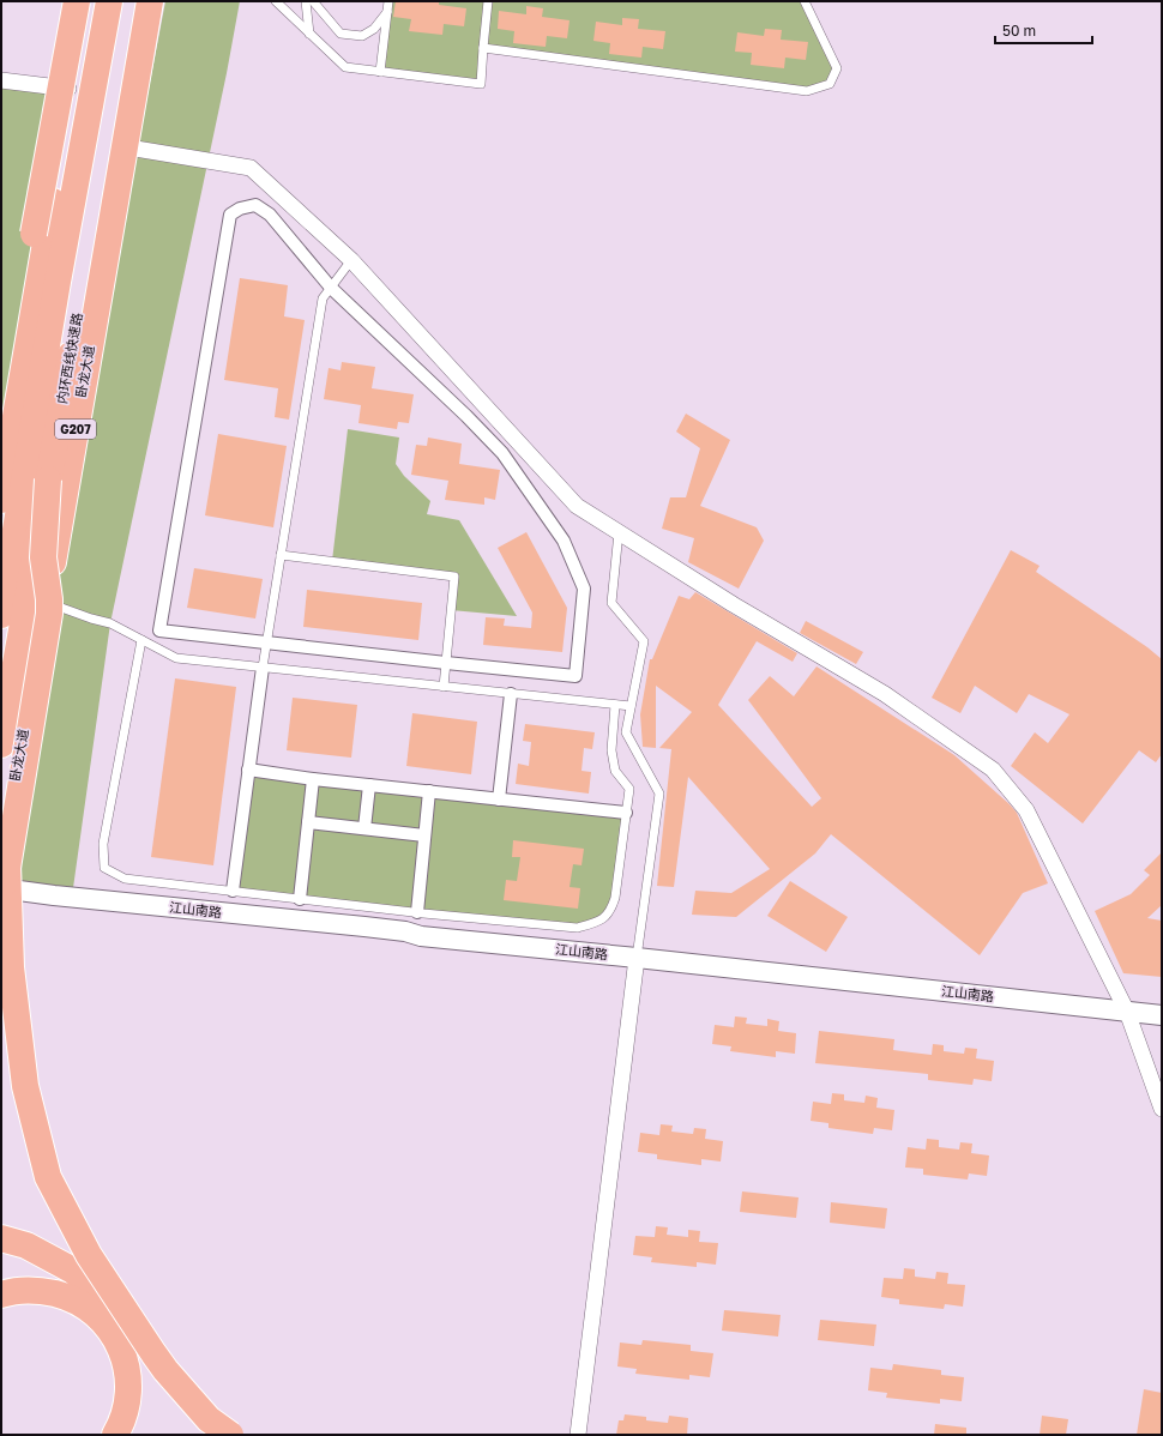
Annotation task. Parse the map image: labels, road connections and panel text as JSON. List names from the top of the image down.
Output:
{
  "streets": {
    "highway": ["内环西线快速路", "卧龙大道", "G207"],
    "street": ["江山南路"]
  },
  "crossings": [
    ["卧龙大道", "江山南路"]
  ],
  "scale_bar": "50 m"
}
